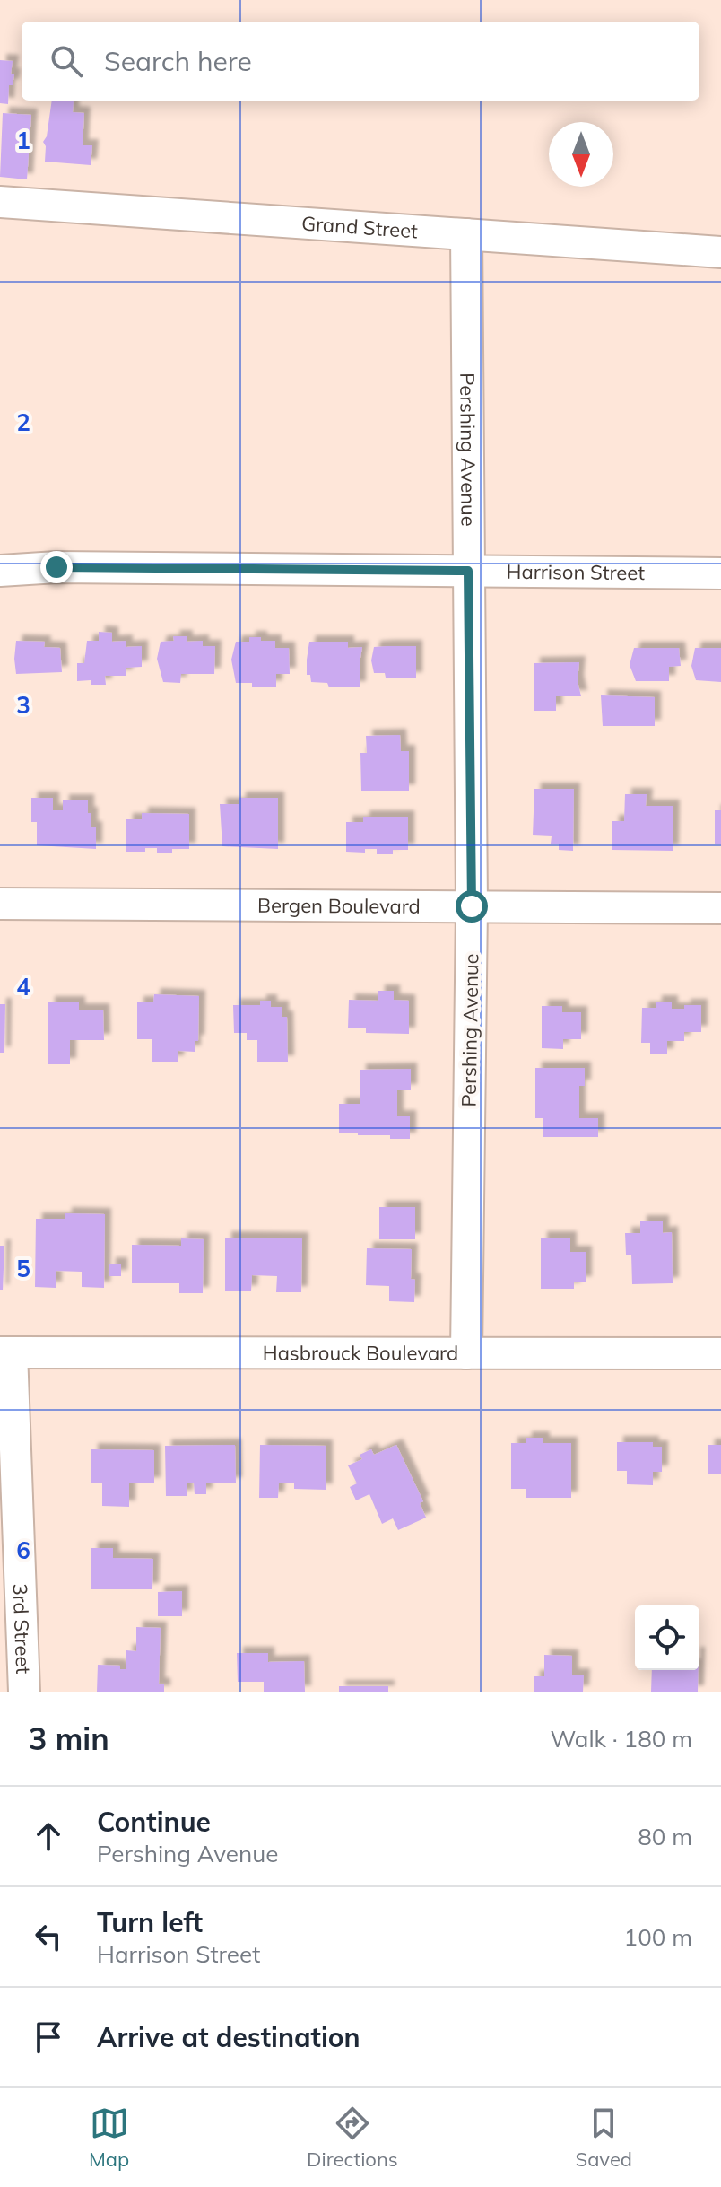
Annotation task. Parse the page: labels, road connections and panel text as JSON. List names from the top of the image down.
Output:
{
  "streets": {
    "street": [
      "Grand Street",
      "Pershing Avenue",
      "Harrison Street",
      "Bergen Boulevard",
      "Hasbrouck Boulevard",
      "3rd Street"
    ]
  },
  "crossings": [
    ["Grand Street", "Pershing Avenue"],
    ["Pershing Avenue", "Harrison Street"],
    ["Pershing Avenue", "Bergen Boulevard"],
    ["Pershing Avenue", "Hasbrouck Boulevard"],
    ["Hasbrouck Boulevard", "3rd Street"]
  ],
  "north": "bottom",
  "page": {
    "search": "Search here",
    "heading": ["3 min", "Walk · 180 m"],
    "list": [
      ["Continue", "Pershing Avenue", "80 m"],
      ["Turn left", "Harrison Street", "100 m"],
      "Arrive at destination"
    ],
    "nav": ["Map", "Directions", "Saved"]
  },
  "grid": {
    "rows": [
      "1",
      "2",
      "3",
      "4",
      "5",
      "6"
    ]
  }
}
